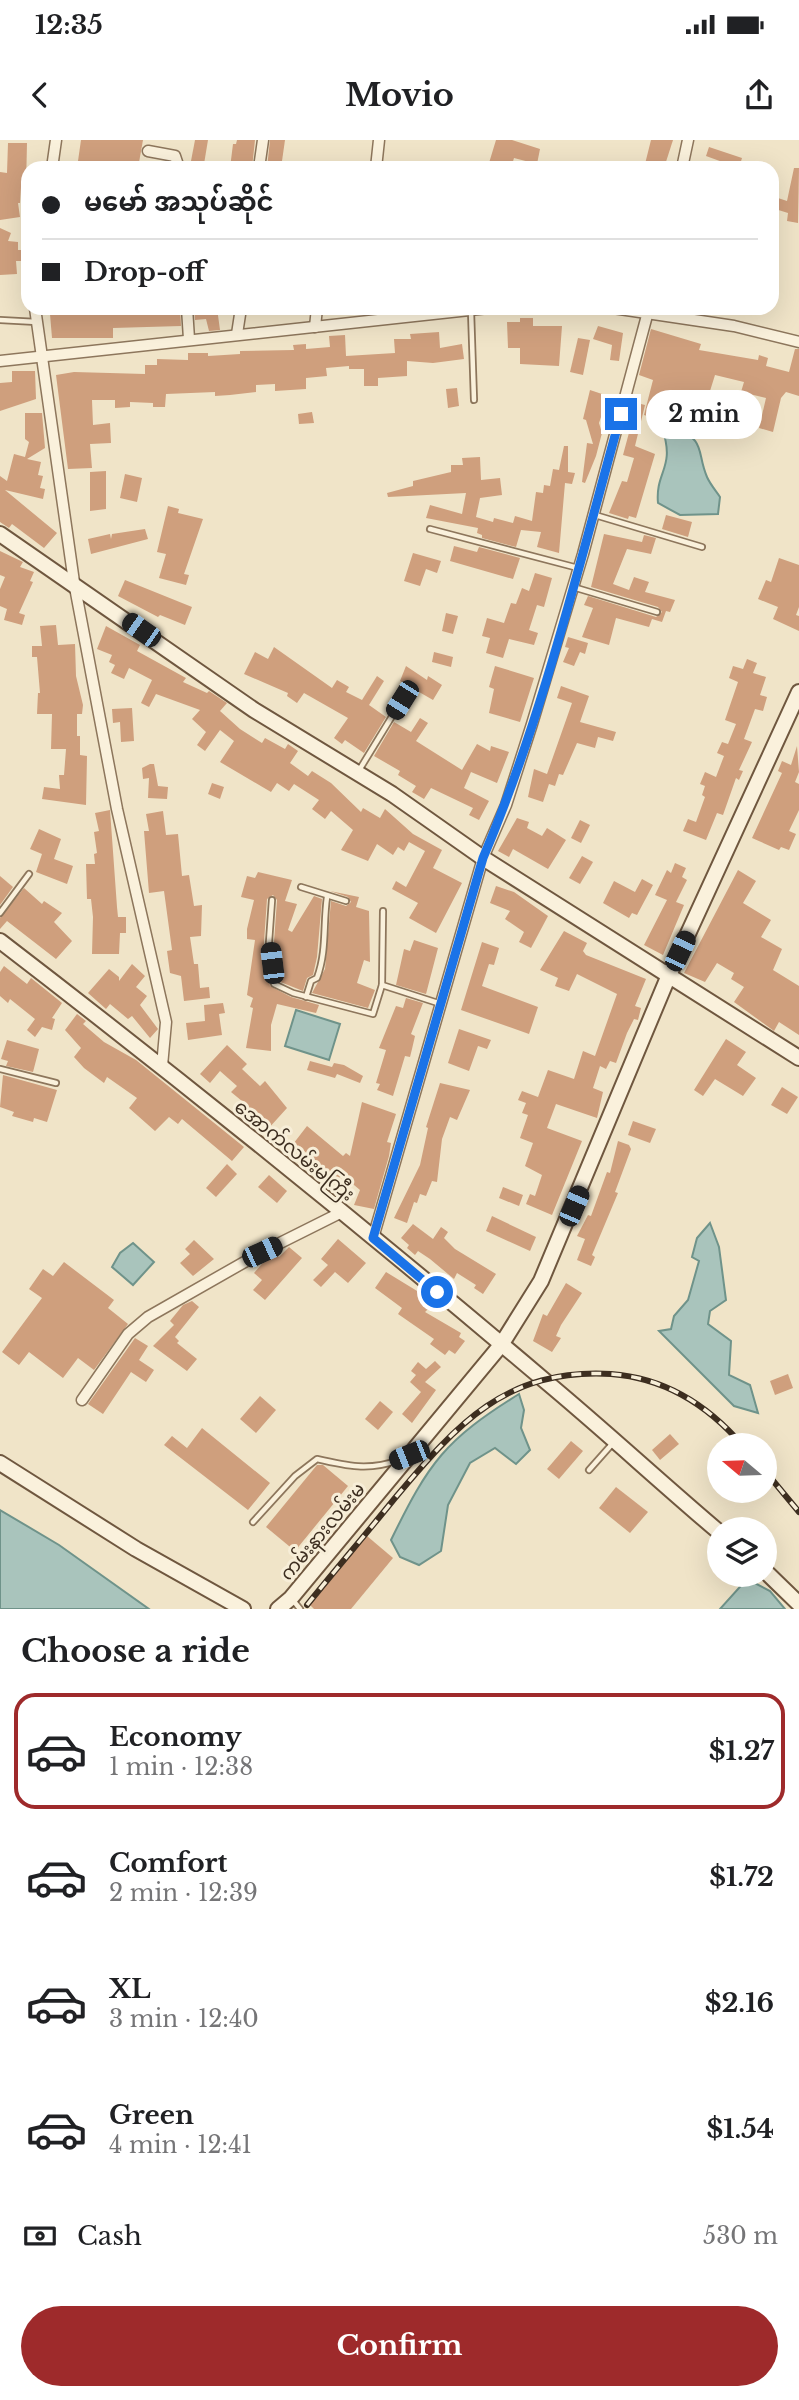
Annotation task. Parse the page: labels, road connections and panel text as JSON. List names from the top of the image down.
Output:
{
  "streets": {
    "main road": ["အောက်လမ်းမကြီး", "ကမ်းနားလမ်းမ"]
  },
  "crossings": [
    ["အောက်လမ်းမကြီး", "ကမ်းနားလမ်းမ"]
  ],
  "north": "left",
  "page": {
    "status": "12:35",
    "header": "Movio",
    "banner": ["မမော် အသုပ်ဆိုင်", "Drop-off"],
    "bubble": "2 min",
    "heading": "Choose a ride",
    "list": [
      {
        "name": "Economy",
        "note": "1 min · 12:38",
        "value": "$1.27"
      },
      {
        "name": "Comfort",
        "note": "2 min · 12:39",
        "value": "$1.72"
      },
      {
        "name": "XL",
        "note": "3 min · 12:40",
        "value": "$2.16"
      },
      {
        "name": "Green",
        "note": "4 min · 12:41",
        "value": "$1.54"
      }
    ],
    "pay": ["Cash", "530 m"],
    "buttons": "Confirm"
  }
}
